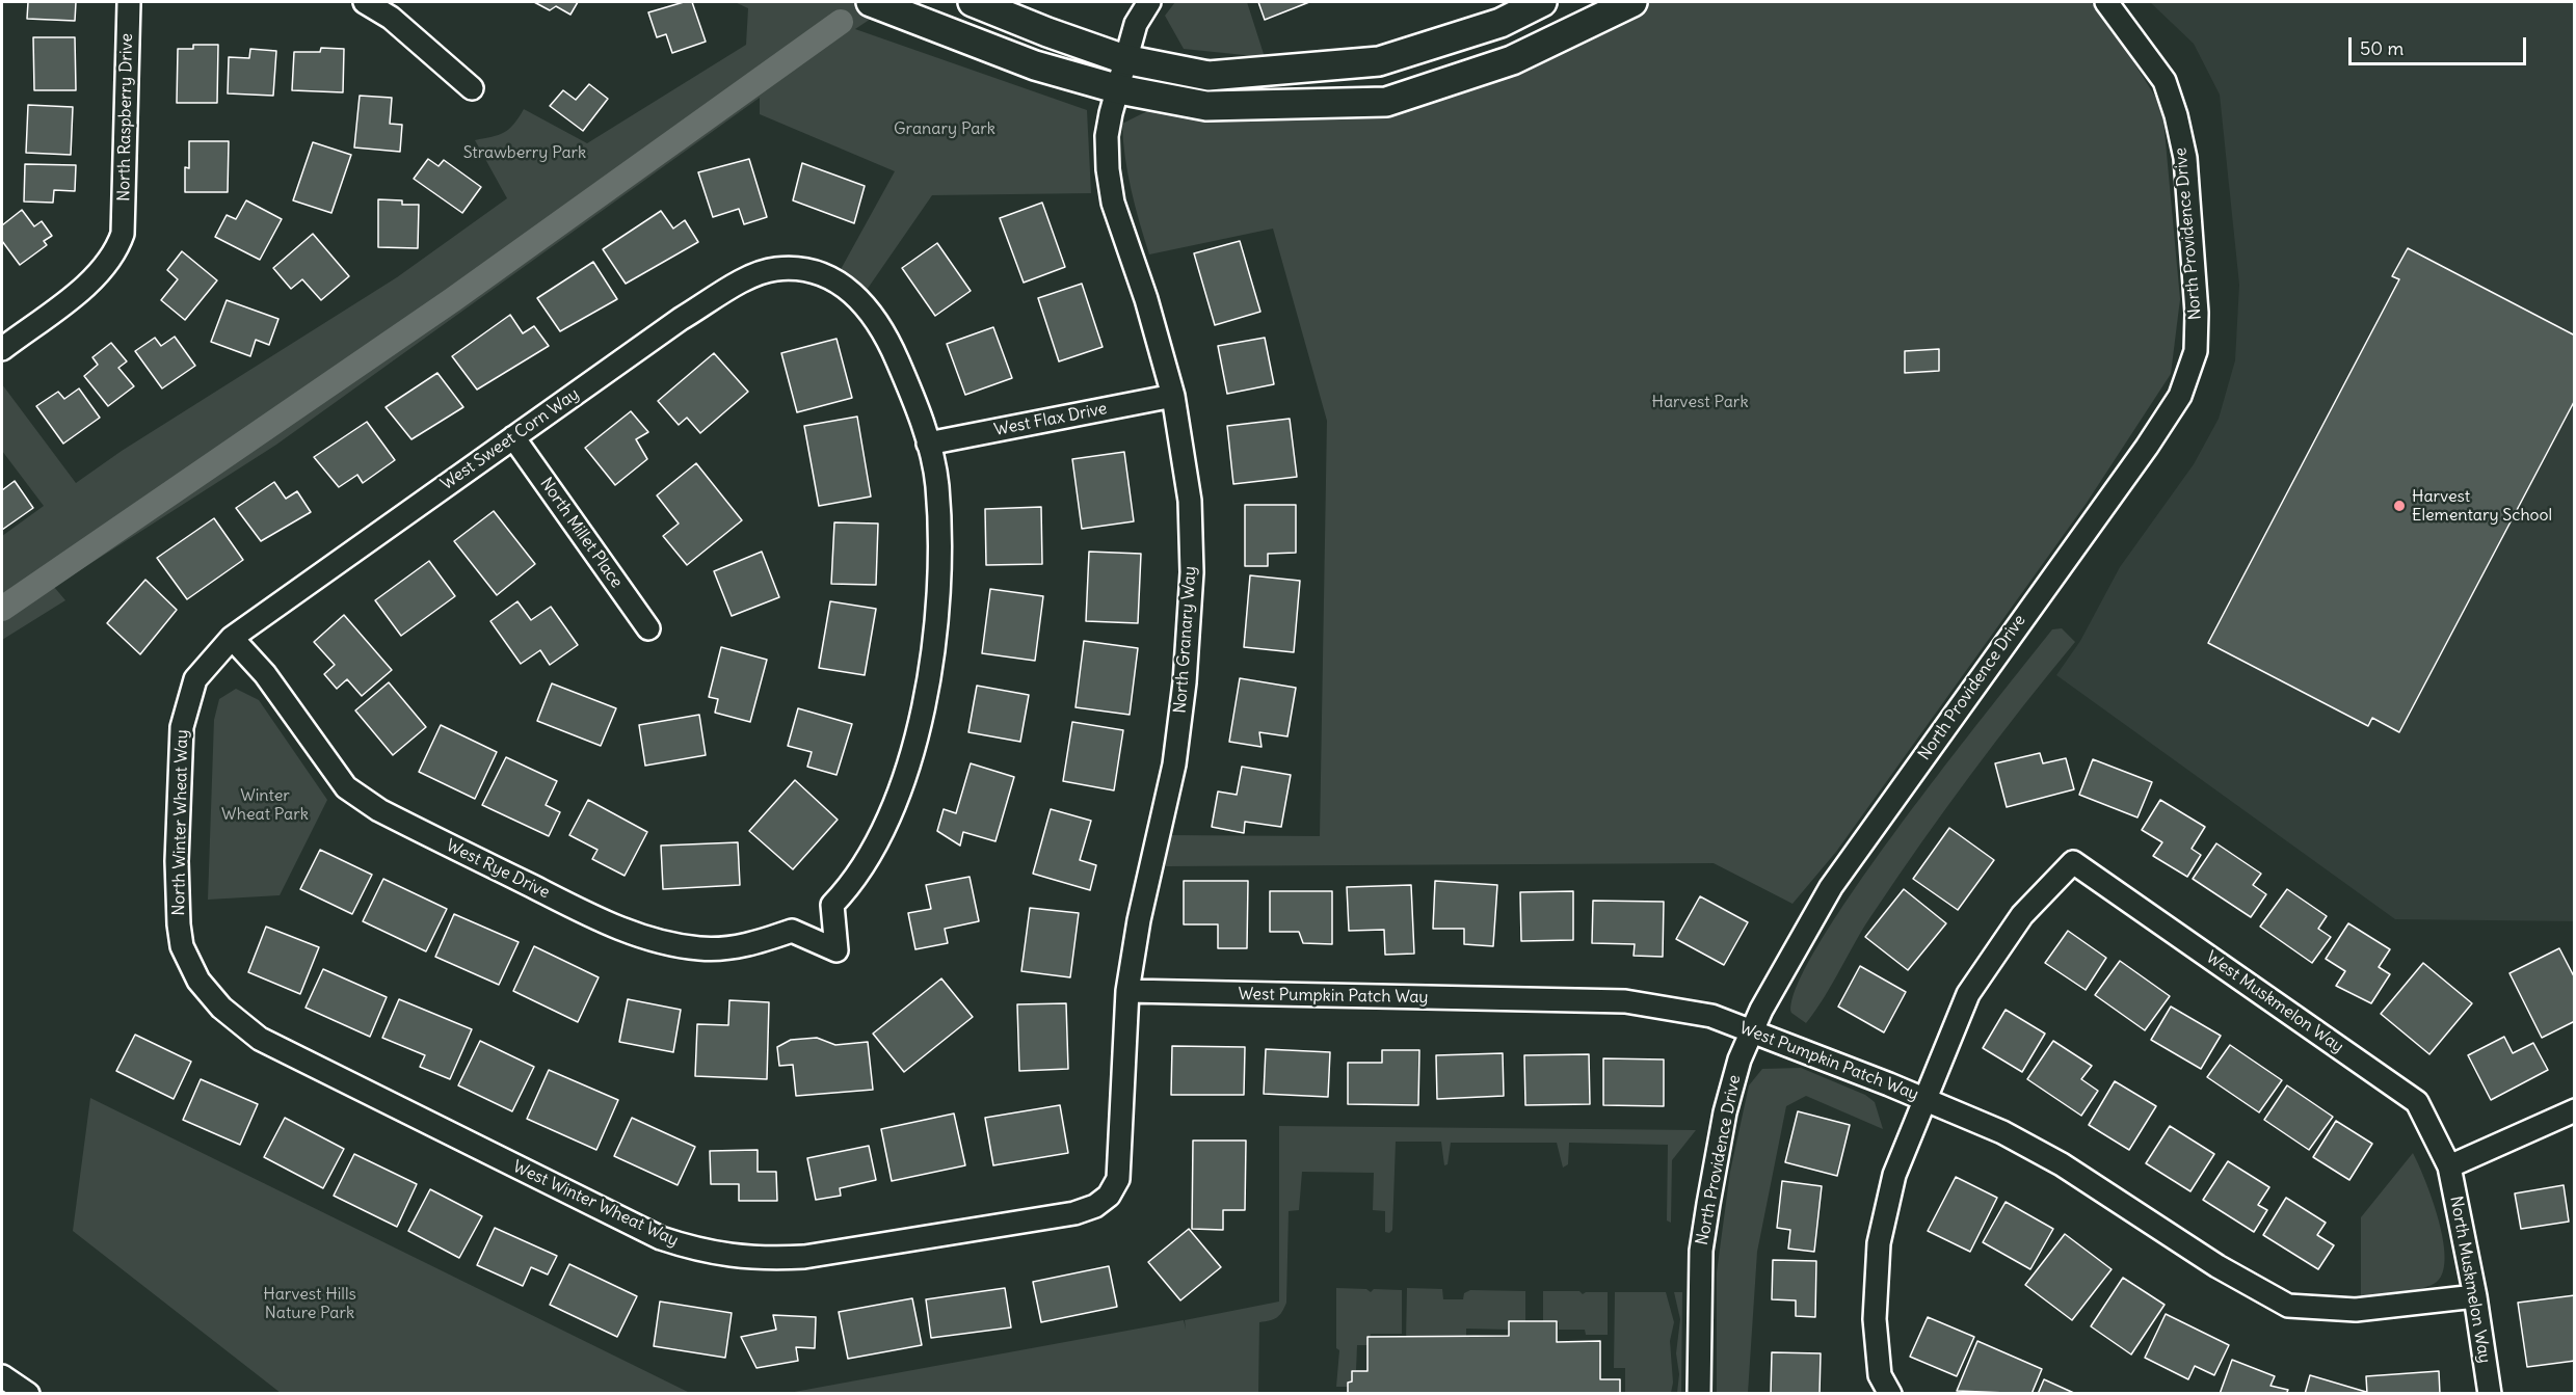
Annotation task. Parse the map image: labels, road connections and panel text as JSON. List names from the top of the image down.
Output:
{
  "streets": {
    "street": [
      "North Raspberry Drive",
      "North Providence Drive",
      "West Flax Drive",
      "West Sweet Corn Way",
      "North Millet Place",
      "North Granary Way",
      "North Winter Wheat Way",
      "West Rye Drive",
      "West Pumpkin Patch Way",
      "West Muskmelon Way",
      "West Winter Wheat Way",
      "North Muskmelon Way"
    ]
  },
  "crossings": [
    ["North Providence Drive", "West Pumpkin Patch Way"],
    ["West Flax Drive", "West Sweet Corn Way"],
    ["West Flax Drive", "North Granary Way"],
    ["West Sweet Corn Way", "North Millet Place"],
    ["West Sweet Corn Way", "North Winter Wheat Way"],
    ["West Sweet Corn Way", "West Rye Drive"],
    ["North Granary Way", "West Pumpkin Patch Way"],
    ["North Granary Way", "West Winter Wheat Way"],
    ["North Winter Wheat Way", "West Rye Drive"],
    ["North Winter Wheat Way", "West Winter Wheat Way"],
    ["West Pumpkin Patch Way", "West Muskmelon Way"],
    ["West Pumpkin Patch Way", "North Muskmelon Way"],
    ["West Muskmelon Way", "North Muskmelon Way"]
  ],
  "parks": [
    "Granary Park",
    "Strawberry Park",
    "Harvest Park",
    "Winter Wheat Park",
    "Harvest Hills Nature Park"
  ],
  "places": ["Harvest Elementary School"],
  "scale_bar": "50 m"
}
